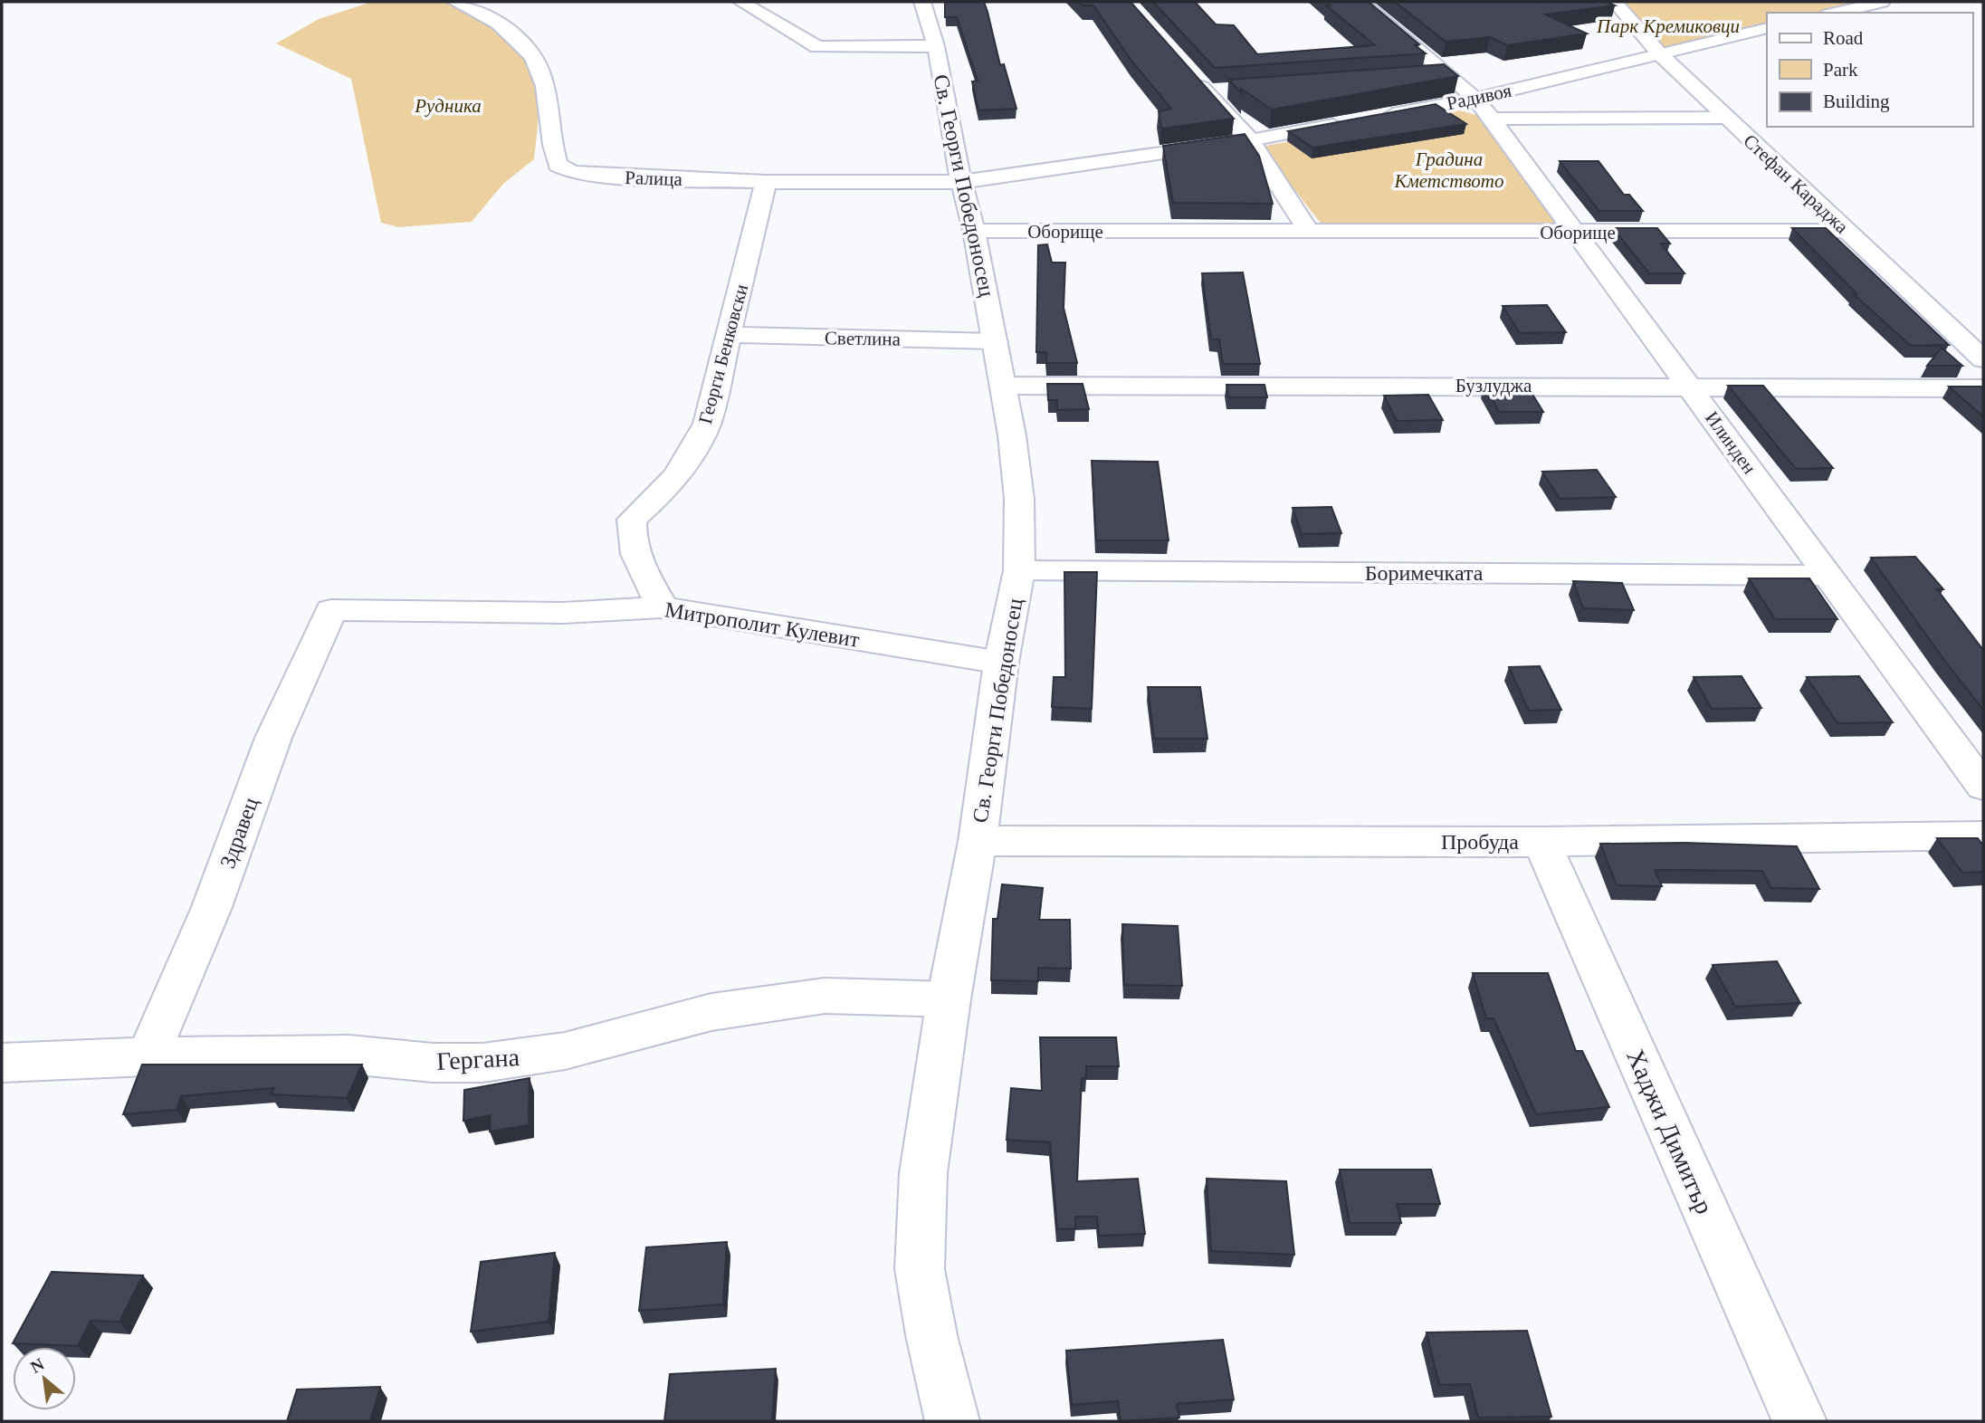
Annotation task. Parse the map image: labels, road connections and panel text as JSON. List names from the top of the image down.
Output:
{
  "streets": {
    "street": [
      "Радивоя",
      "Ралица",
      "Стефан Караджа",
      "Св. Георги Победоносец",
      "Оборище",
      "Светлина",
      "Георги Бенковски",
      "Бузлуджа",
      "Илинден",
      "Боримечката",
      "Митрополит Кулевит",
      "Здравец",
      "Пробуда",
      "Гергана",
      "Хаджи Димитър"
    ]
  },
  "crossings": [
    ["Радивоя", "Ралица"],
    ["Радивоя", "Стефан Караджа"],
    ["Радивоя", "Св. Георги Победоносец"],
    ["Радивоя", "Илинден"],
    ["Ралица", "Св. Георги Победоносец"],
    ["Ралица", "Георги Бенковски"],
    ["Стефан Караджа", "Оборище"],
    ["Св. Георги Победоносец", "Оборище"],
    ["Св. Георги Победоносец", "Светлина"],
    ["Св. Георги Победоносец", "Бузлуджа"],
    ["Св. Георги Победоносец", "Боримечката"],
    ["Св. Георги Победоносец", "Митрополит Кулевит"],
    ["Св. Георги Победоносец", "Пробуда"],
    ["Св. Георги Победоносец", "Гергана"],
    ["Оборище", "Илинден"],
    ["Светлина", "Георги Бенковски"],
    ["Георги Бенковски", "Митрополит Кулевит"],
    ["Бузлуджа", "Илинден"],
    ["Илинден", "Боримечката"],
    ["Митрополит Кулевит", "Здравец"],
    ["Здравец", "Гергана"],
    ["Пробуда", "Хаджи Димитър"]
  ],
  "parks": ["Парк Кремиковци", "Рудника", "Градина Кметството"],
  "legend": ["Road", "Park", "Building"],
  "north": "top left"
}
